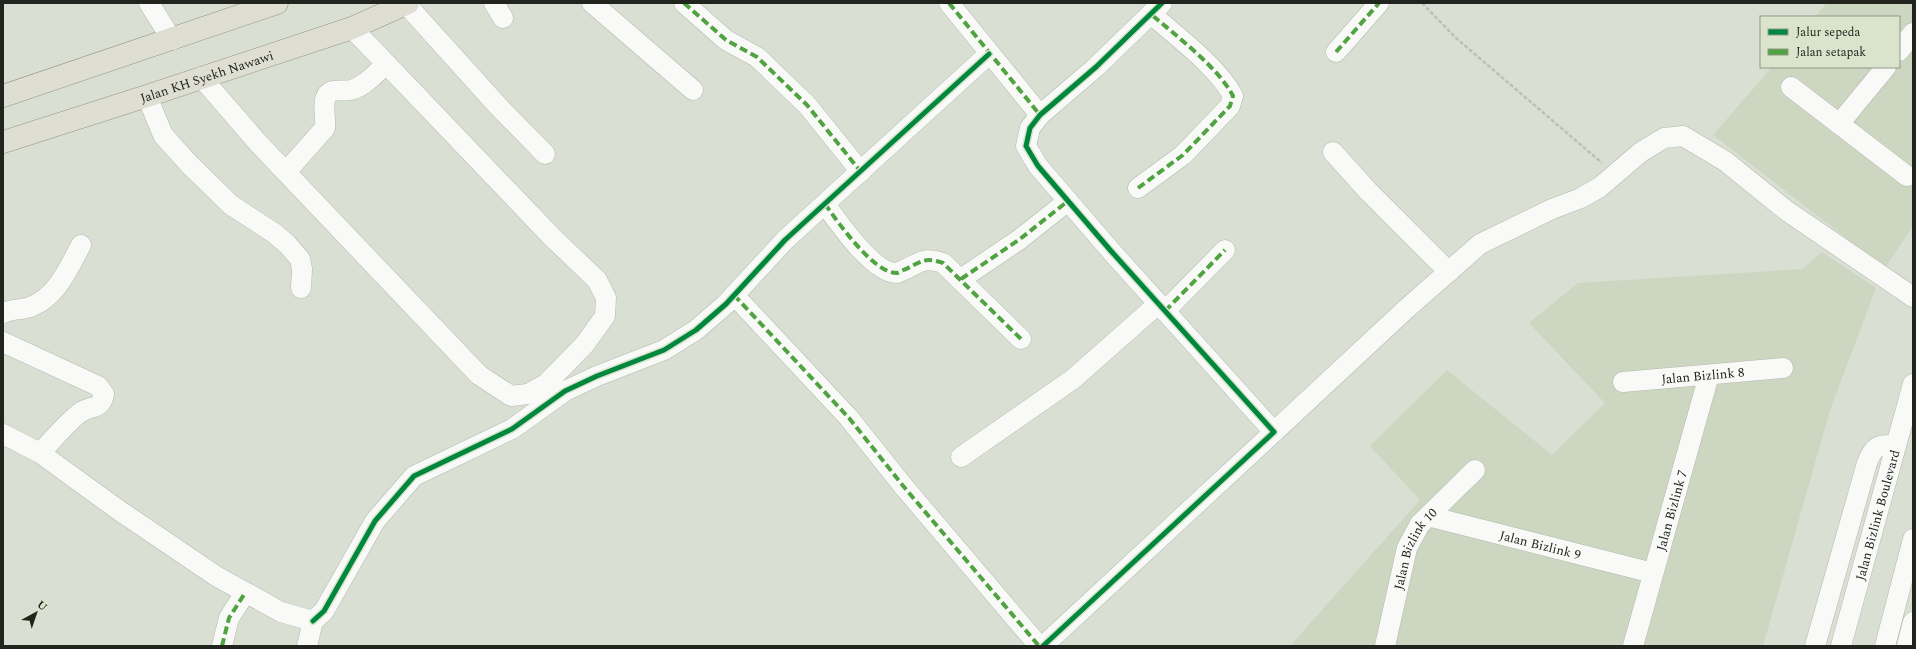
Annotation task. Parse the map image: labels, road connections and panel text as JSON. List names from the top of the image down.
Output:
{
  "streets": {
    "main road": ["Jalan KH Syekh Nawawi"],
    "street": [
      "Jalan Bizlink 8",
      "Jalan Bizlink 7",
      "Jalan Bizlink Boulevard",
      "Jalan Bizlink 9",
      "Jalan Bizlink 10"
    ]
  },
  "crossings": [
    ["Jalan Bizlink 8", "Jalan Bizlink 7"],
    ["Jalan Bizlink 7", "Jalan Bizlink 9"],
    ["Jalan Bizlink 9", "Jalan Bizlink 10"]
  ],
  "legend": ["Jalur sepeda", "Jalan setapak"],
  "north": "top right"
}
